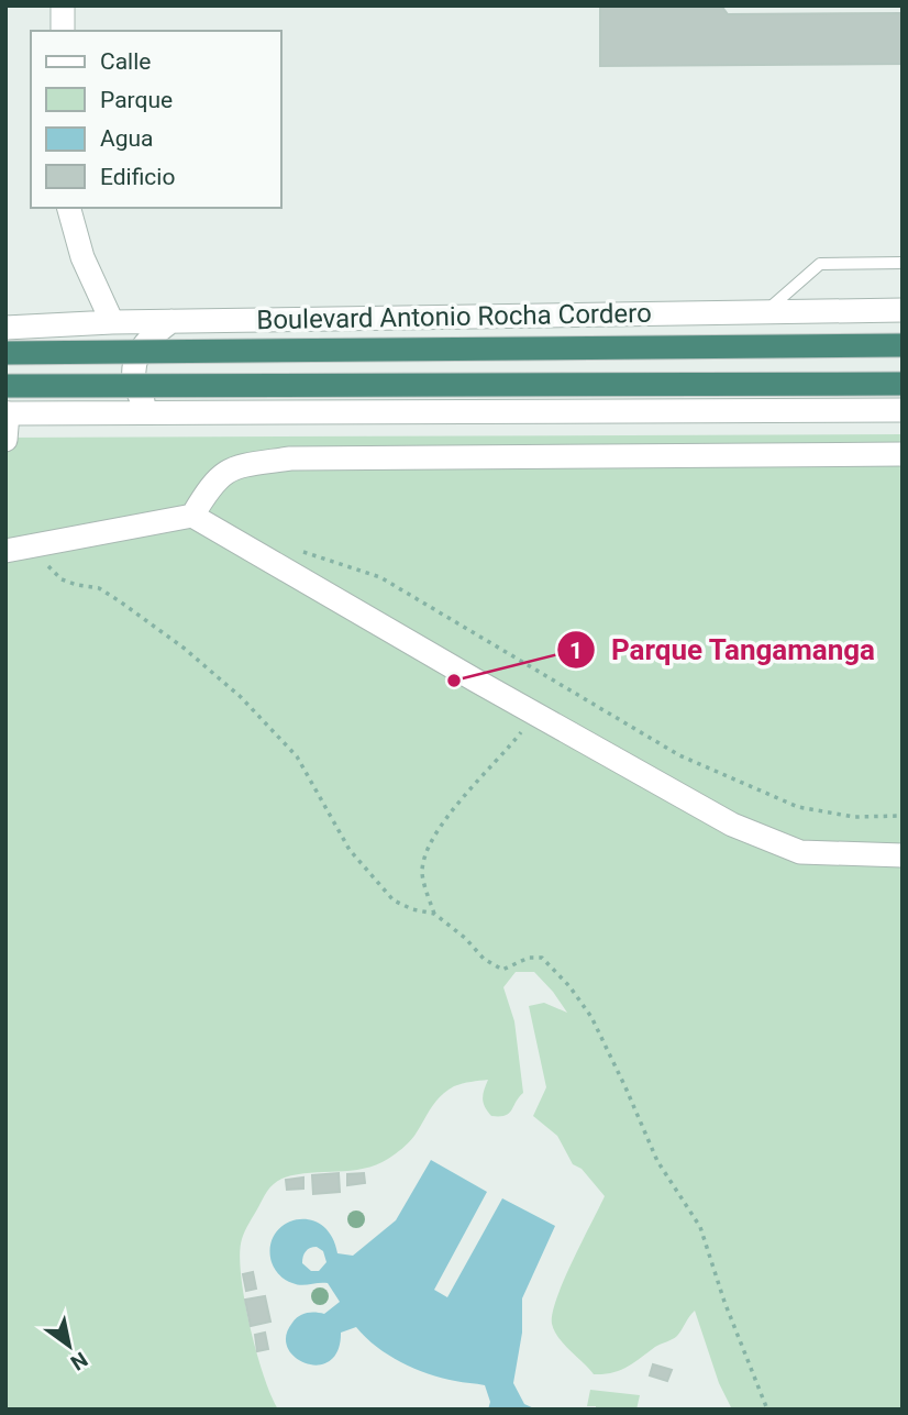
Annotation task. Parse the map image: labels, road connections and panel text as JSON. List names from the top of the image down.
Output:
{
  "streets": {
    "street": ["Boulevard Antonio Rocha Cordero"]
  },
  "places": ["Parque Tangamanga"],
  "legend": [
    "Calle",
    "Parque",
    "Agua",
    "Edificio"
  ],
  "north": "bottom right"
}
